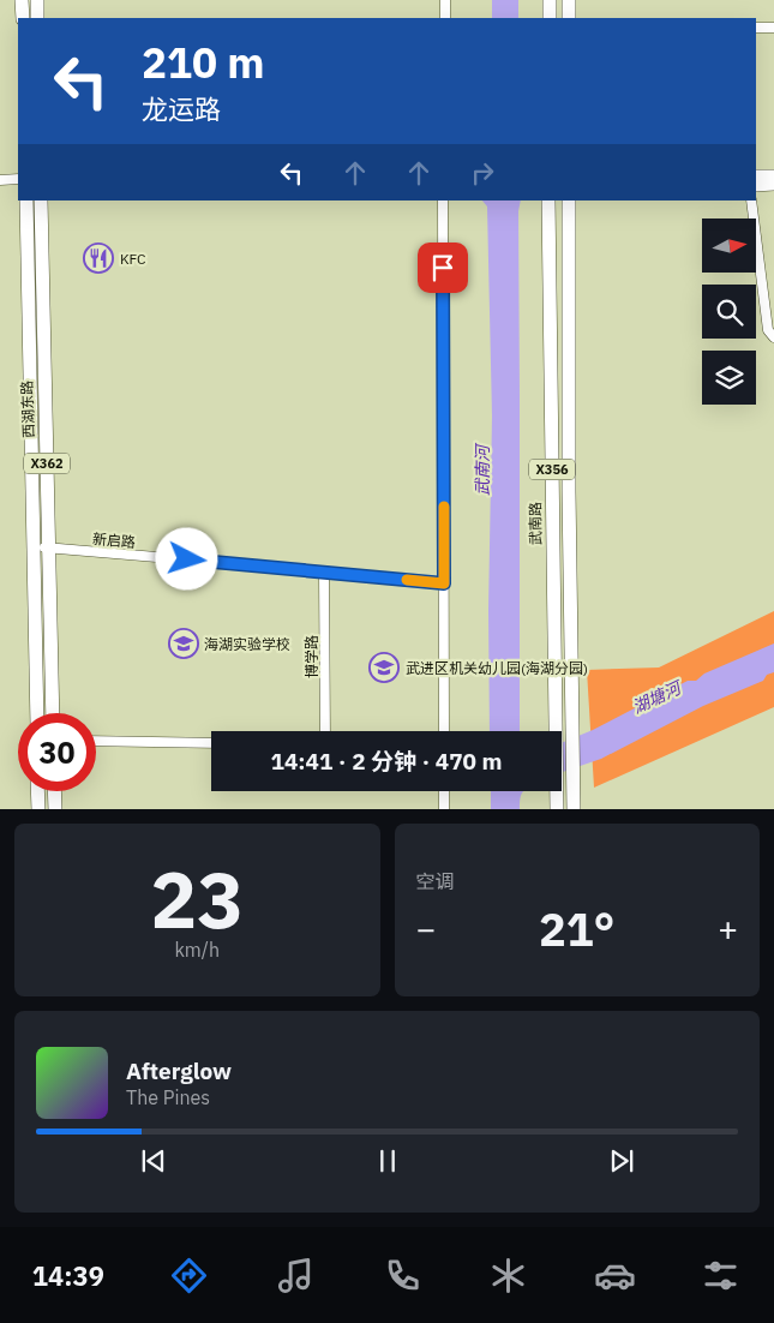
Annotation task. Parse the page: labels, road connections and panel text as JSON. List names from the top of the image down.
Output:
{
  "streets": {
    "main road": [
      "西湖东路",
      "X362",
      "X356",
      "武南路"
    ],
    "street": ["新启路", "博学路"]
  },
  "crossings": [
    ["西湖东路", "新启路"],
    ["新启路", "博学路"]
  ],
  "water": ["武南河", "湖塘河"],
  "places": {
    "restaurant": ["KFC"],
    "school or university": ["海湖实验学校", "武进区机关幼儿园(海湖分园)"]
  },
  "north": "right",
  "page": {
    "turn": ["210 m", "龙运路"],
    "limit": "30",
    "trip": "14:41 · 2 分钟 · 470 m",
    "tile": [
      ["23", "km/h"],
      "空调"
    ],
    "heat": ["−", "21°", "+"],
    "song": ["Afterglow", "The Pines"],
    "tabs": "14:39"
  }
}
